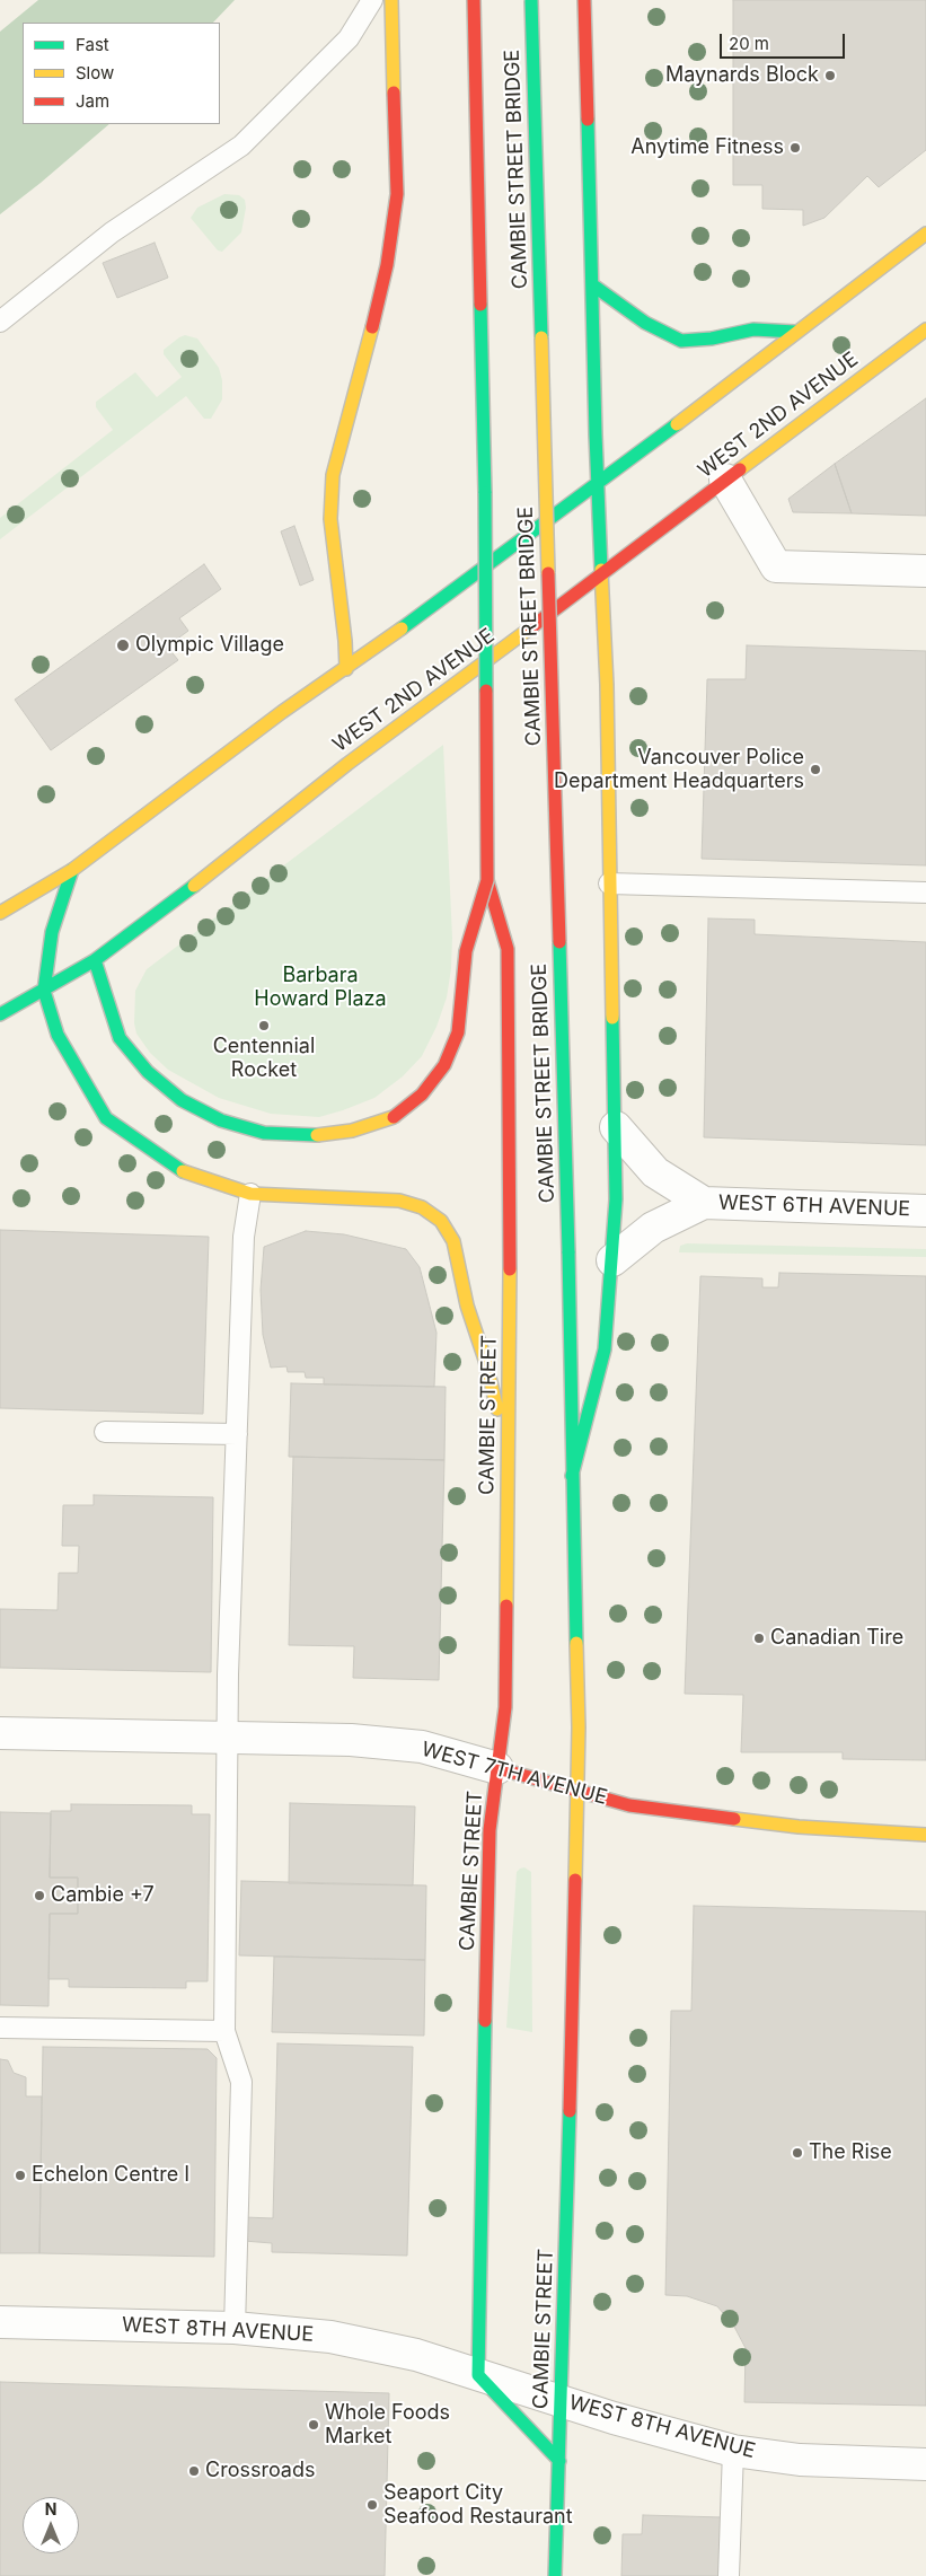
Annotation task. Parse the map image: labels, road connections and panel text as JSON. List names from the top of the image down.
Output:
{
  "streets": {
    "main road": [
      "CAMBIE STREET BRIDGE",
      "WEST 2ND AVENUE",
      "CAMBIE STREET",
      "WEST 7TH AVENUE"
    ],
    "street": ["WEST 6TH AVENUE", "WEST 8TH AVENUE"]
  },
  "crossings": [
    ["CAMBIE STREET BRIDGE", "CAMBIE STREET"],
    ["CAMBIE STREET", "WEST 7TH AVENUE"],
    ["CAMBIE STREET", "WEST 8TH AVENUE"]
  ],
  "parks": ["Barbara Howard Plaza"],
  "places": [
    "Maynards Block",
    "Anytime Fitness",
    "Olympic Village",
    "Vancouver Police Department Headquarters",
    "Centennial Rocket",
    "Canadian Tire",
    "Cambie +7",
    "The Rise",
    "Echelon Centre I",
    "Whole Foods Market",
    "Crossroads",
    "Seaport City Seafood Restaurant"
  ],
  "legend": ["Fast", "Slow", "Jam"],
  "scale_bar": "20 m",
  "north": "top"
}
